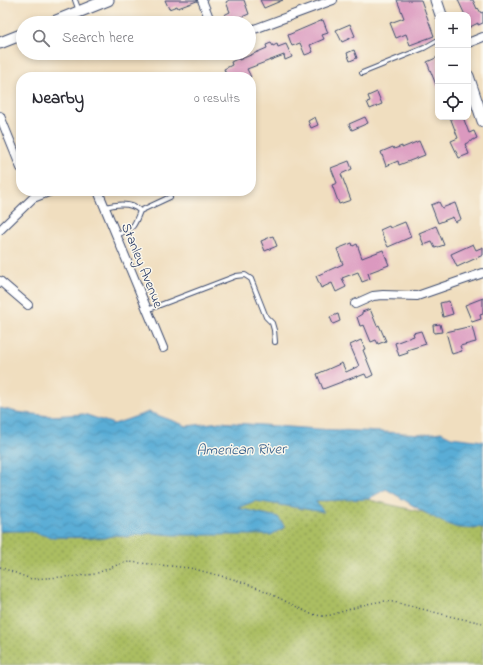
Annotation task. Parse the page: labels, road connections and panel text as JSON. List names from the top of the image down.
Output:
{
  "streets": {
    "street": ["Stanley Avenue"]
  },
  "water": ["American River"],
  "page": {
    "map_buttons": ["+", "−"],
    "search": "Search here",
    "heading": ["Nearby", "0 results"]
  }
}
